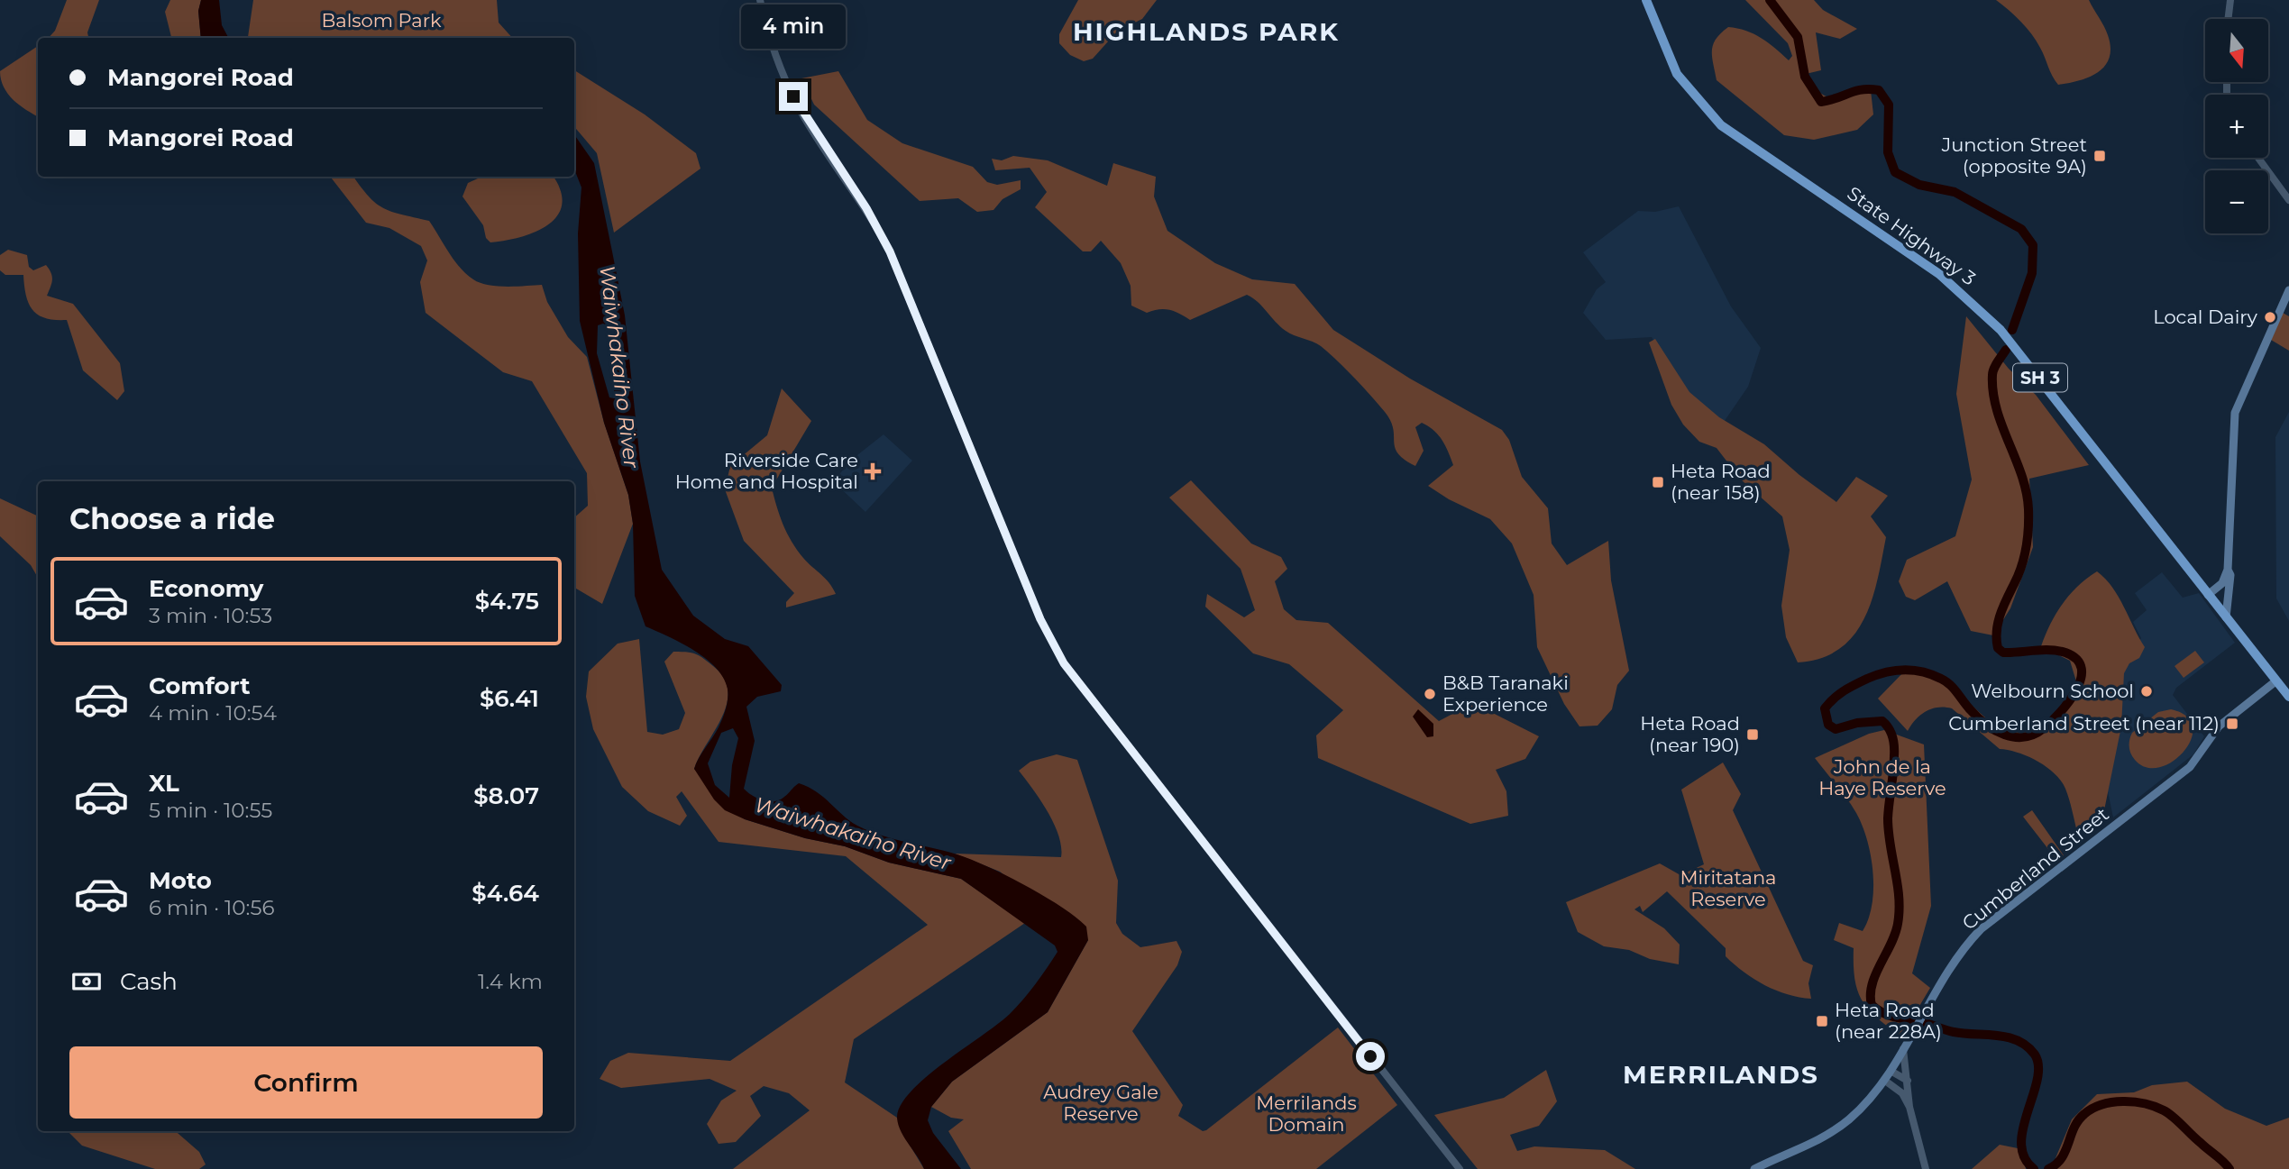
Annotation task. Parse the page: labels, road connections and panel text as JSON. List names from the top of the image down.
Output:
{
  "streets": {
    "highway": ["State Highway 3", "SH 3"],
    "main road": ["Cumberland Street"]
  },
  "crossings": [
    ["State Highway 3", "SH 3"],
    ["SH 3", "Cumberland Street"]
  ],
  "districts": ["HIGHLANDS PARK", "MERRILANDS"],
  "water": ["Waiwhakaiho River"],
  "parks": [
    "Balsom Park",
    "John de la Haye Reserve",
    "Miritatana Reserve",
    "Audrey Gale Reserve",
    "Merrilands Domain"
  ],
  "places": {
    "transit": [
      "Junction Street (opposite 9A)",
      "Heta Road (near 158)",
      "Cumberland Street (near 112)",
      "Heta Road (near 190)",
      "Heta Road (near 228A)"
    ],
    "other": ["Local Dairy", "Welbourn School", "B&B Taranaki Experience"],
    "health": ["Riverside Care Home and Hospital"]
  },
  "north": "bottom",
  "page": {
    "bubble": "4 min",
    "map_buttons": ["+", "−"],
    "banner": ["Mangorei Road", "Mangorei Road"],
    "heading": "Choose a ride",
    "list": [
      {
        "name": "Economy",
        "note": "3 min · 10:53",
        "value": "$4.75"
      },
      {
        "name": "Comfort",
        "note": "4 min · 10:54",
        "value": "$6.41"
      },
      {
        "name": "XL",
        "note": "5 min · 10:55",
        "value": "$8.07"
      },
      {
        "name": "Moto",
        "note": "6 min · 10:56",
        "value": "$4.64"
      }
    ],
    "pay": ["Cash", "1.4 km"],
    "buttons": "Confirm"
  }
}
